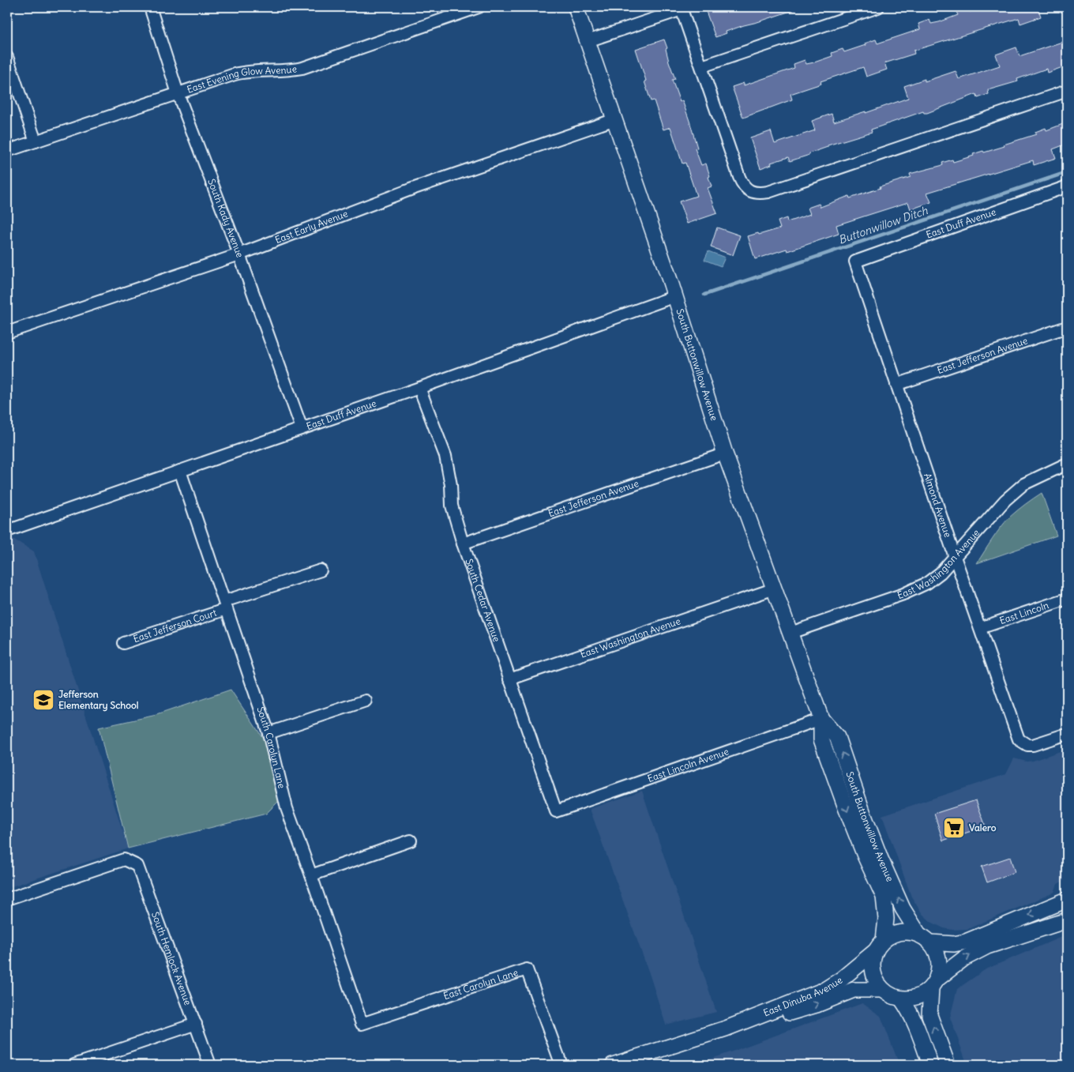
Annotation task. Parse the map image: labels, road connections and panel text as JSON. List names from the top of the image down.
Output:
{
  "streets": {
    "street": [
      "East Evening Glow Avenue",
      "South Kady Avenue",
      "East Duff Avenue",
      "East Early Avenue",
      "East Jefferson Avenue",
      "South Buttonwillow Avenue",
      "Almond Avenue",
      "East Washington Avenue",
      "South Cedar Avenue",
      "East Lincoln",
      "East Jefferson Court",
      "South Carolyn Lane",
      "East Lincoln Avenue",
      "South Hemlock Avenue",
      "East Carolyn Lane",
      "East Dinuba Avenue"
    ]
  },
  "crossings": [
    ["East Evening Glow Avenue", "South Kady Avenue"],
    ["South Kady Avenue", "East Duff Avenue"],
    ["South Kady Avenue", "East Early Avenue"],
    ["East Duff Avenue", "South Buttonwillow Avenue"],
    ["East Duff Avenue", "Almond Avenue"],
    ["East Duff Avenue", "South Cedar Avenue"],
    ["East Duff Avenue", "South Carolyn Lane"],
    ["East Early Avenue", "South Buttonwillow Avenue"],
    ["East Jefferson Avenue", "South Buttonwillow Avenue"],
    ["East Jefferson Avenue", "Almond Avenue"],
    ["East Jefferson Avenue", "South Cedar Avenue"],
    ["South Buttonwillow Avenue", "East Washington Avenue"],
    ["South Buttonwillow Avenue", "East Lincoln Avenue"],
    ["South Buttonwillow Avenue", "East Dinuba Avenue"],
    ["Almond Avenue", "East Washington Avenue"],
    ["Almond Avenue", "East Lincoln"],
    ["East Washington Avenue", "South Cedar Avenue"],
    ["South Cedar Avenue", "East Lincoln Avenue"],
    ["East Jefferson Court", "South Carolyn Lane"],
    ["South Carolyn Lane", "East Carolyn Lane"]
  ],
  "water": ["Buttonwillow Ditch"],
  "places": {
    "school or university": ["Jefferson Elementary School"],
    "supermarket": ["Valero"]
  }
}
